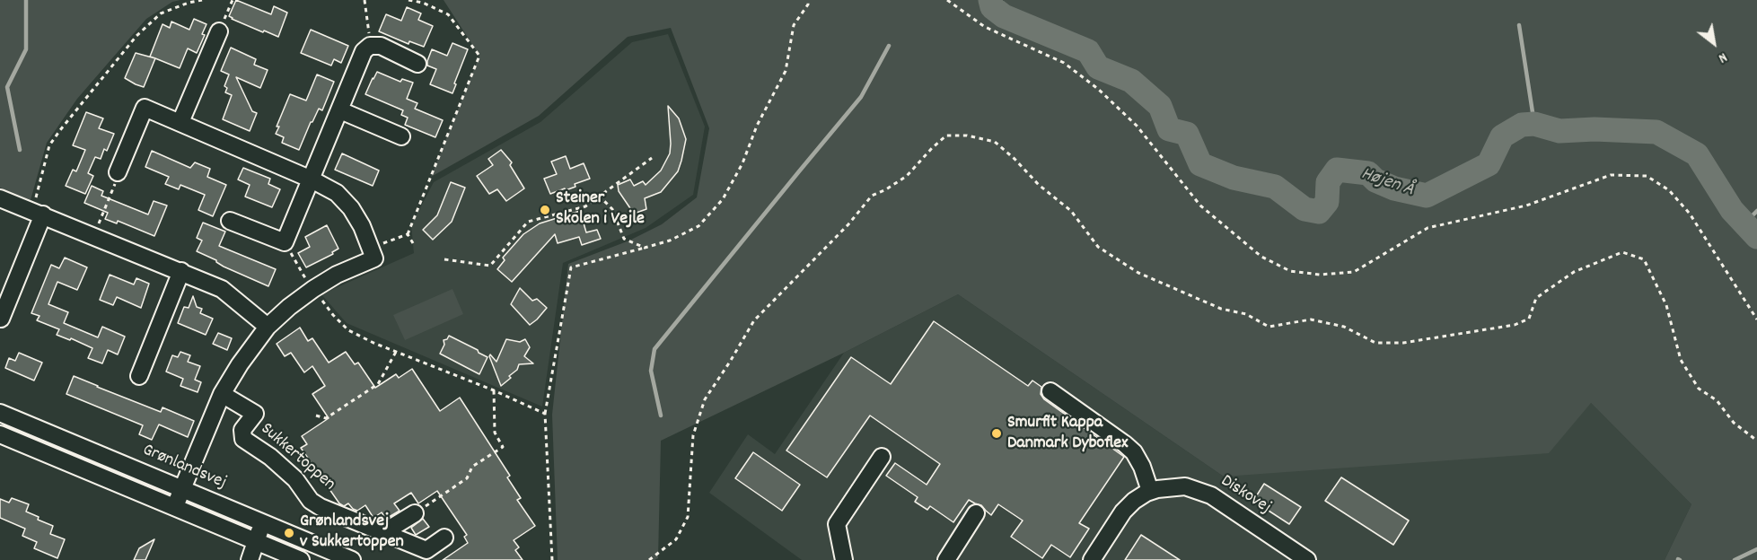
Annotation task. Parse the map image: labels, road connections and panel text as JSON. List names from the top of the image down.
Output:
{
  "streets": {
    "street": ["Sukkertoppen", "Grønlandsvej", "Diskovej"]
  },
  "water": ["Højen Å"],
  "places": ["Steiner Skolen i Vejle", "Smurfit Kappa Danmark Dyboflex", "Grønlandsvej v Sukkertoppen"],
  "north": "bottom right"
}
